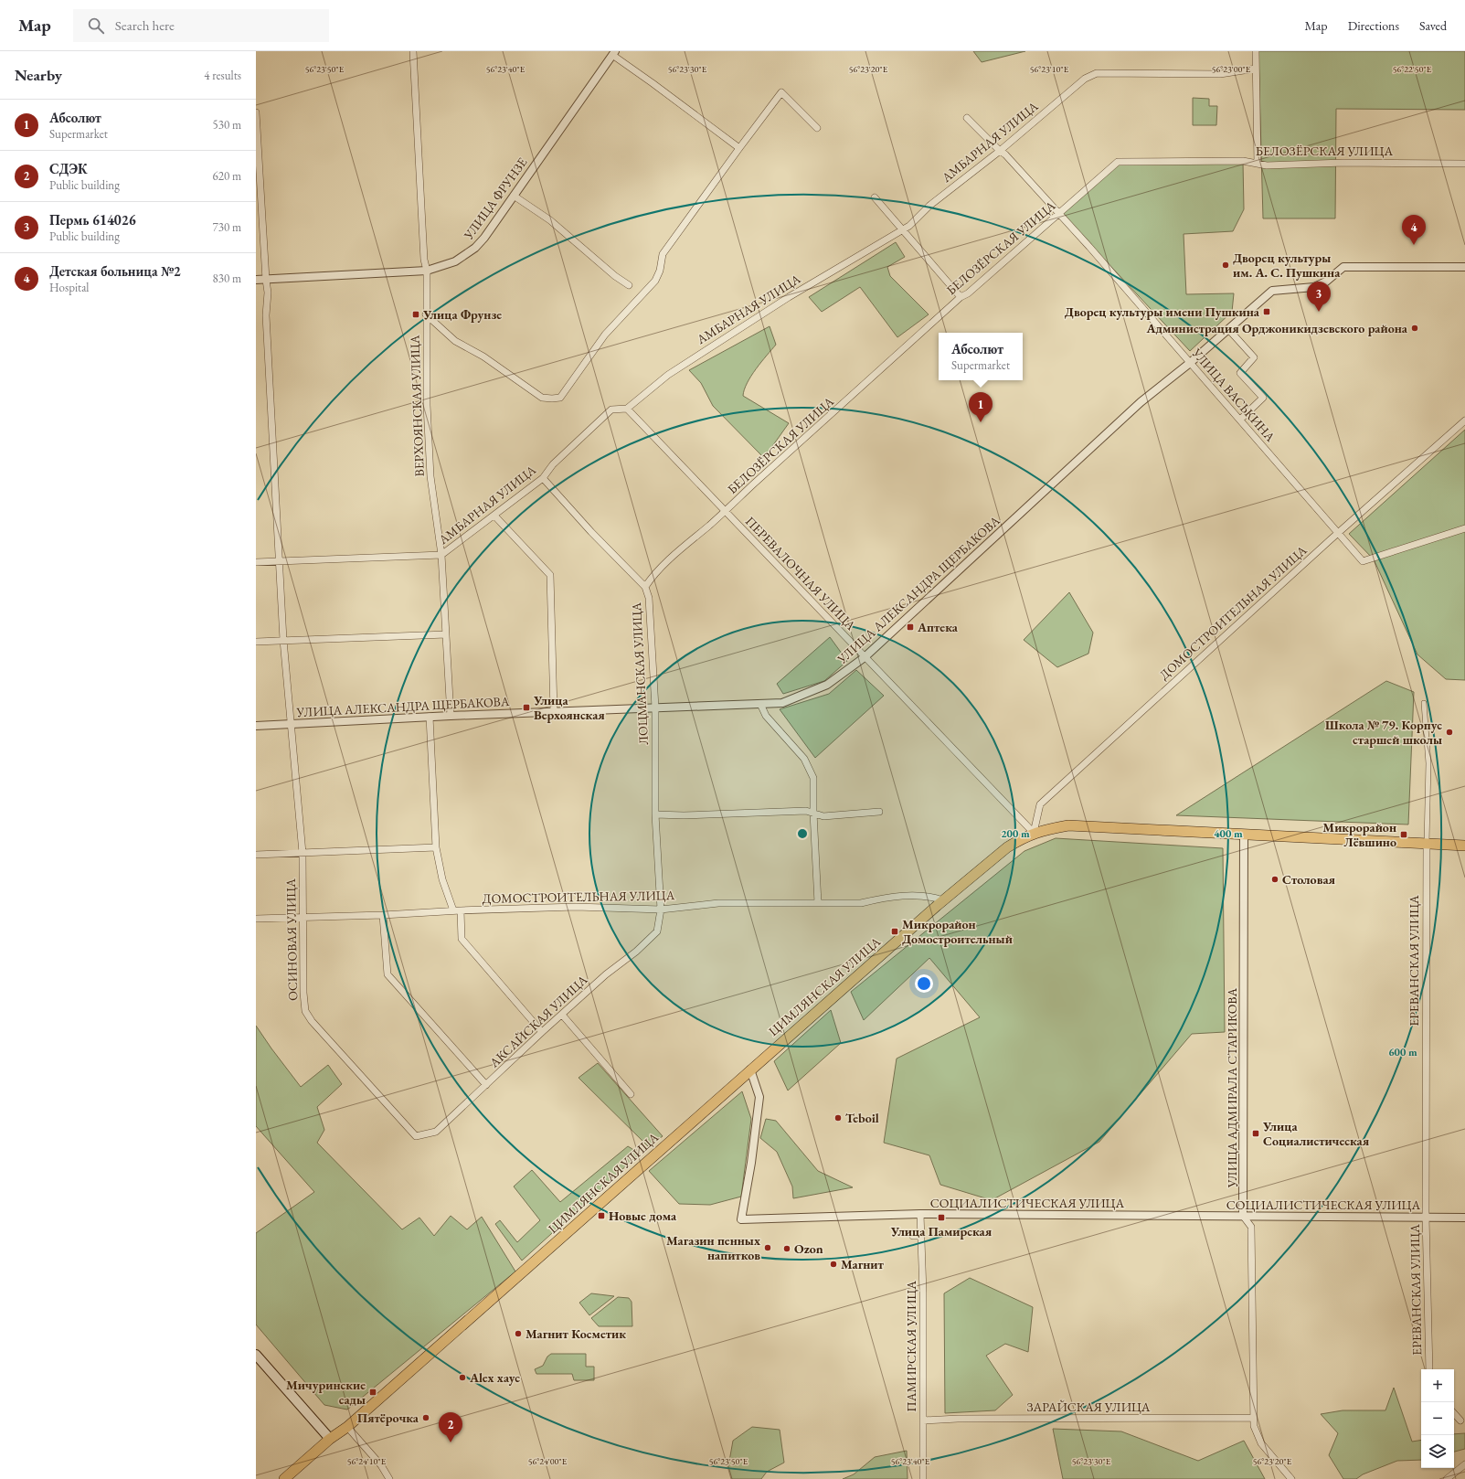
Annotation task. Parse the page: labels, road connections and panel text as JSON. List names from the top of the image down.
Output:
{
  "streets": {
    "main road": ["ЦИМЛЯНСКАЯ УЛИЦА"],
    "street": [
      "АМБАРНАЯ УЛИЦА",
      "БЕЛОЗЁРСКАЯ УЛИЦА",
      "УЛИЦА ФРУНЗЕ",
      "УЛИЦА ВАСЬКИНА",
      "ВЕРХОЯНСКАЯ УЛИЦА",
      "ПЕРЕВАЛОЧНАЯ УЛИЦА",
      "УЛИЦА АЛЕКСАНДРА ЩЕРБАКОВА",
      "ДОМОСТРОИТЕЛЬНАЯ УЛИЦА",
      "ЛОЦМАНСКАЯ УЛИЦА",
      "ОСИНОВАЯ УЛИЦА",
      "ЕРЕВАНСКАЯ УЛИЦА",
      "АКСАЙСКАЯ УЛИЦА",
      "УЛИЦА АДМИРАЛА СТАРИКОВА",
      "СОЦИАЛИСТИЧЕСКАЯ УЛИЦА",
      "ПАМИРСКАЯ УЛИЦА",
      "ЗАРАЙСКАЯ УЛИЦА"
    ]
  },
  "crossings": [
    ["АМБАРНАЯ УЛИЦА", "УЛИЦА ВАСЬКИНА"],
    ["АМБАРНАЯ УЛИЦА", "ВЕРХОЯНСКАЯ УЛИЦА"],
    ["АМБАРНАЯ УЛИЦА", "ПЕРЕВАЛОЧНАЯ УЛИЦА"],
    ["АМБАРНАЯ УЛИЦА", "ЛОЦМАНСКАЯ УЛИЦА"],
    ["АМБАРНАЯ УЛИЦА", "ОСИНОВАЯ УЛИЦА"],
    ["БЕЛОЗЁРСКАЯ УЛИЦА", "УЛИЦА ВАСЬКИНА"],
    ["БЕЛОЗЁРСКАЯ УЛИЦА", "ПЕРЕВАЛОЧНАЯ УЛИЦА"],
    ["БЕЛОЗЁРСКАЯ УЛИЦА", "ЛОЦМАНСКАЯ УЛИЦА"],
    ["УЛИЦА ФРУНЗЕ", "ВЕРХОЯНСКАЯ УЛИЦА"],
    ["УЛИЦА ФРУНЗЕ", "ОСИНОВАЯ УЛИЦА"],
    ["УЛИЦА ВАСЬКИНА", "УЛИЦА АЛЕКСАНДРА ЩЕРБАКОВА"],
    ["УЛИЦА ВАСЬКИНА", "ДОМОСТРОИТЕЛЬНАЯ УЛИЦА"],
    ["ВЕРХОЯНСКАЯ УЛИЦА", "УЛИЦА АЛЕКСАНДРА ЩЕРБАКОВА"],
    ["ПЕРЕВАЛОЧНАЯ УЛИЦА", "УЛИЦА АЛЕКСАНДРА ЩЕРБАКОВА"],
    ["ПЕРЕВАЛОЧНАЯ УЛИЦА", "ДОМОСТРОИТЕЛЬНАЯ УЛИЦА"],
    ["ПЕРЕВАЛОЧНАЯ УЛИЦА", "ЦИМЛЯНСКАЯ УЛИЦА"],
    ["УЛИЦА АЛЕКСАНДРА ЩЕРБАКОВА", "ЛОЦМАНСКАЯ УЛИЦА"],
    ["УЛИЦА АЛЕКСАНДРА ЩЕРБАКОВА", "ОСИНОВАЯ УЛИЦА"],
    ["ДОМОСТРОИТЕЛЬНАЯ УЛИЦА", "ЛОЦМАНСКАЯ УЛИЦА"],
    ["ДОМОСТРОИТЕЛЬНАЯ УЛИЦА", "ОСИНОВАЯ УЛИЦА"],
    ["ДОМОСТРОИТЕЛЬНАЯ УЛИЦА", "ЦИМЛЯНСКАЯ УЛИЦА"],
    ["ДОМОСТРОИТЕЛЬНАЯ УЛИЦА", "АКСАЙСКАЯ УЛИЦА"],
    ["ЛОЦМАНСКАЯ УЛИЦА", "АКСАЙСКАЯ УЛИЦА"],
    ["ОСИНОВАЯ УЛИЦА", "АКСАЙСКАЯ УЛИЦА"],
    ["ЕРЕВАНСКАЯ УЛИЦА", "ЦИМЛЯНСКАЯ УЛИЦА"],
    ["ЕРЕВАНСКАЯ УЛИЦА", "СОЦИАЛИСТИЧЕСКАЯ УЛИЦА"],
    ["ЦИМЛЯНСКАЯ УЛИЦА", "УЛИЦА АДМИРАЛА СТАРИКОВА"],
    ["ЦИМЛЯНСКАЯ УЛИЦА", "СОЦИАЛИСТИЧЕСКАЯ УЛИЦА"],
    ["УЛИЦА АДМИРАЛА СТАРИКОВА", "СОЦИАЛИСТИЧЕСКАЯ УЛИЦА"],
    ["УЛИЦА АДМИРАЛА СТАРИКОВА", "ЗАРАЙСКАЯ УЛИЦА"],
    ["СОЦИАЛИСТИЧЕСКАЯ УЛИЦА", "ПАМИРСКАЯ УЛИЦА"],
    ["ПАМИРСКАЯ УЛИЦА", "ЗАРАЙСКАЯ УЛИЦА"]
  ],
  "places": {
    "other": [
      "Дворец культуры им. А. С. Пушкина",
      "Администрация Орджоникидзевского района",
      "Школа № 79. Корпус старшей школы",
      "Столовая",
      "Teboil",
      "Магазин пенных напитков",
      "Ozon",
      "Магнит",
      "Магнит Косметик",
      "Alex хаус",
      "Пятёрочка"
    ],
    "transit": [
      "Дворец культуры имени Пушкина",
      "Улица Фрунзе",
      "Аптека",
      "Улица Верхоянская",
      "Микрорайон Лёвшино",
      "Микрорайон Домостроительный",
      "Улица Социалистическая",
      "Новые дома",
      "Улица Памирская",
      "Мичуринские сады"
    ]
  },
  "page": {
    "header": "Map",
    "search": "Search here",
    "nav": ["Map", "Directions", "Saved"],
    "heading": ["Nearby", "4 results"],
    "list": [
      {
        "mark": "1",
        "name": "Абсолют",
        "note": "Supermarket",
        "value": "530 m"
      },
      {
        "mark": "2",
        "name": "СДЭК",
        "note": "Public building",
        "value": "620 m"
      },
      {
        "mark": "3",
        "name": "Пермь 614026",
        "note": "Public building",
        "value": "730 m"
      },
      {
        "mark": "4",
        "name": "Детская больница №2",
        "note": "Hospital",
        "value": "830 m"
      }
    ],
    "pins": [
      "4",
      "3",
      "1",
      "2"
    ],
    "popup": ["Абсолют", "Supermarket"],
    "map_buttons": ["+", "−"]
  },
  "coordinates": [
    "56°23'50\"E",
    "56°23'40\"E",
    "56°23'30\"E",
    "56°23'20\"E",
    "56°23'10\"E",
    "56°23'00\"E",
    "56°22'50\"E",
    "56°24'10\"E",
    "56°24'00\"E"
  ],
  "rings": ["200 m", "400 m", "600 m"]
}
